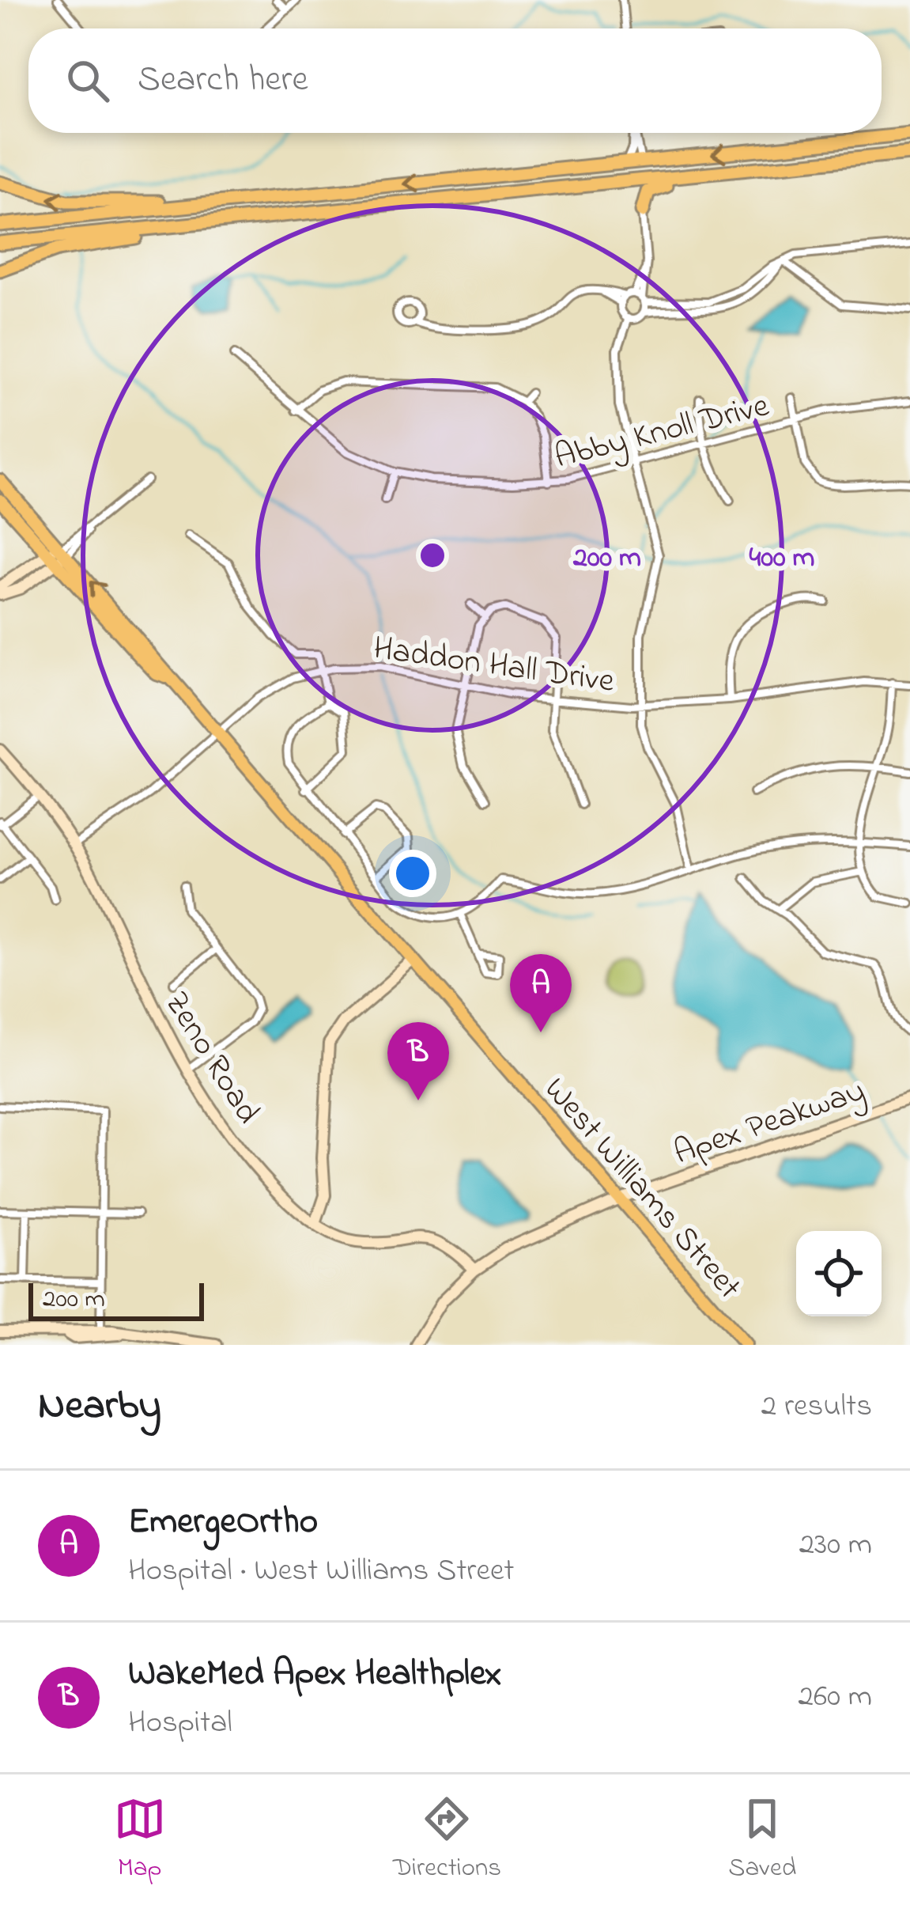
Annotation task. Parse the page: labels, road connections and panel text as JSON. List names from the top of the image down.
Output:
{
  "streets": {
    "main road": ["West Williams Street"],
    "street": [
      "Abby Knoll Drive",
      "Haddon Hall Drive",
      "Zeno Road",
      "Apex Peakway"
    ]
  },
  "crossings": [
    ["Haddon Hall Drive", "Zeno Road"],
    ["Haddon Hall Drive", "West Williams Street"],
    ["Zeno Road", "Apex Peakway"],
    ["Apex Peakway", "West Williams Street"]
  ],
  "scale_bar": "200 m",
  "page": {
    "search": "Search here",
    "pins": ["A", "B"],
    "scale": "200 m",
    "heading": ["Nearby", "2 results"],
    "list": [
      {
        "mark": "A",
        "name": "EmergeOrtho",
        "note": "Hospital · West Williams Street",
        "value": "230 m"
      },
      {
        "mark": "B",
        "name": "WakeMed Apex Healthplex",
        "note": "Hospital",
        "value": "260 m"
      }
    ],
    "nav": ["Map", "Directions", "Saved"]
  },
  "rings": ["200 m", "400 m"]
}
